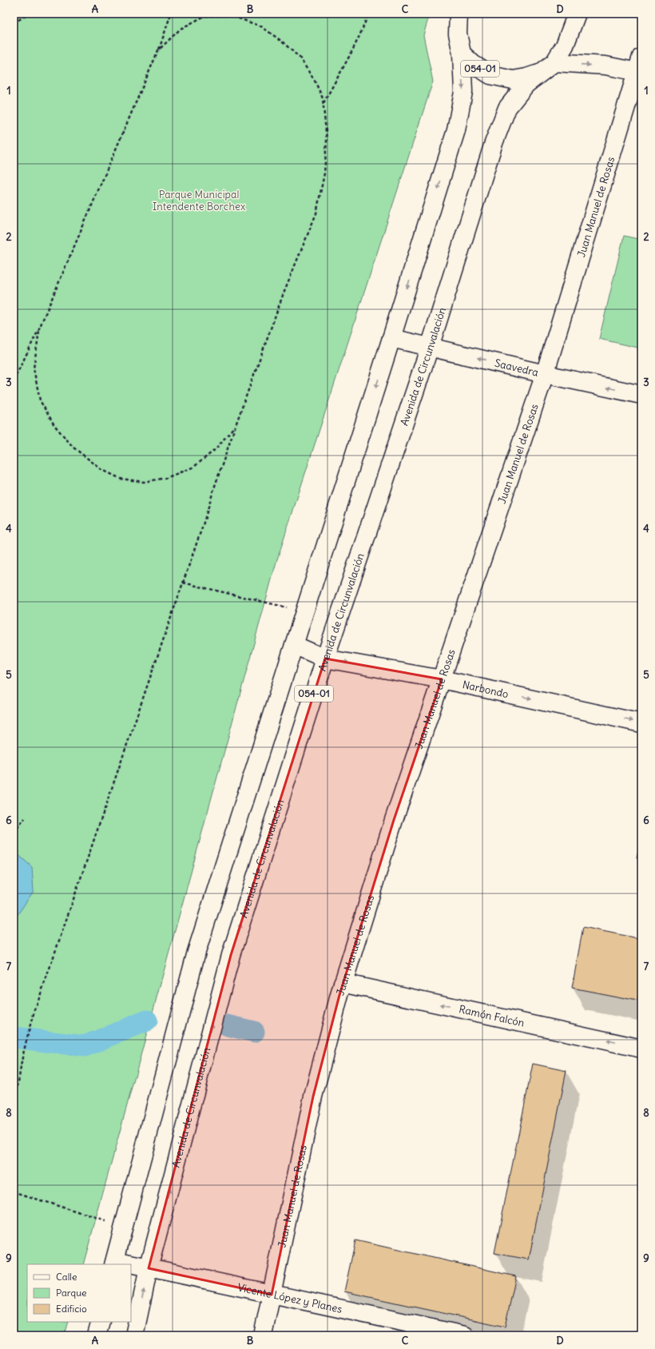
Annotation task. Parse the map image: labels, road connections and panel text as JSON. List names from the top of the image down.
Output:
{
  "streets": {
    "main road": [
      "054-01",
      "Juan Manuel de Rosas",
      "Avenida de Circunvalación",
      "Saavedra",
      "Narbondo",
      "Ramón Falcón",
      "Vicente López y Planes"
    ]
  },
  "crossings": [
    ["054-01", "Avenida de Circunvalación"],
    ["054-01", "Saavedra"],
    ["054-01", "Narbondo"],
    ["054-01", "Vicente López y Planes"],
    ["Juan Manuel de Rosas", "Saavedra"],
    ["Juan Manuel de Rosas", "Narbondo"],
    ["Juan Manuel de Rosas", "Ramón Falcón"],
    ["Juan Manuel de Rosas", "Vicente López y Planes"],
    ["Avenida de Circunvalación", "Saavedra"],
    ["Avenida de Circunvalación", "Narbondo"],
    ["Avenida de Circunvalación", "Vicente López y Planes"]
  ],
  "one_way": ["Saavedra", "Narbondo", "Ramón Falcón"],
  "parks": ["Parque Municipal Intendente Borchex"],
  "legend": ["Calle", "Parque", "Edificio"],
  "grid": {
    "columns": [
      "A",
      "B",
      "C",
      "D"
    ],
    "rows": [
      "1",
      "2",
      "3",
      "4",
      "5",
      "6",
      "7",
      "8",
      "9"
    ]
  }
}
